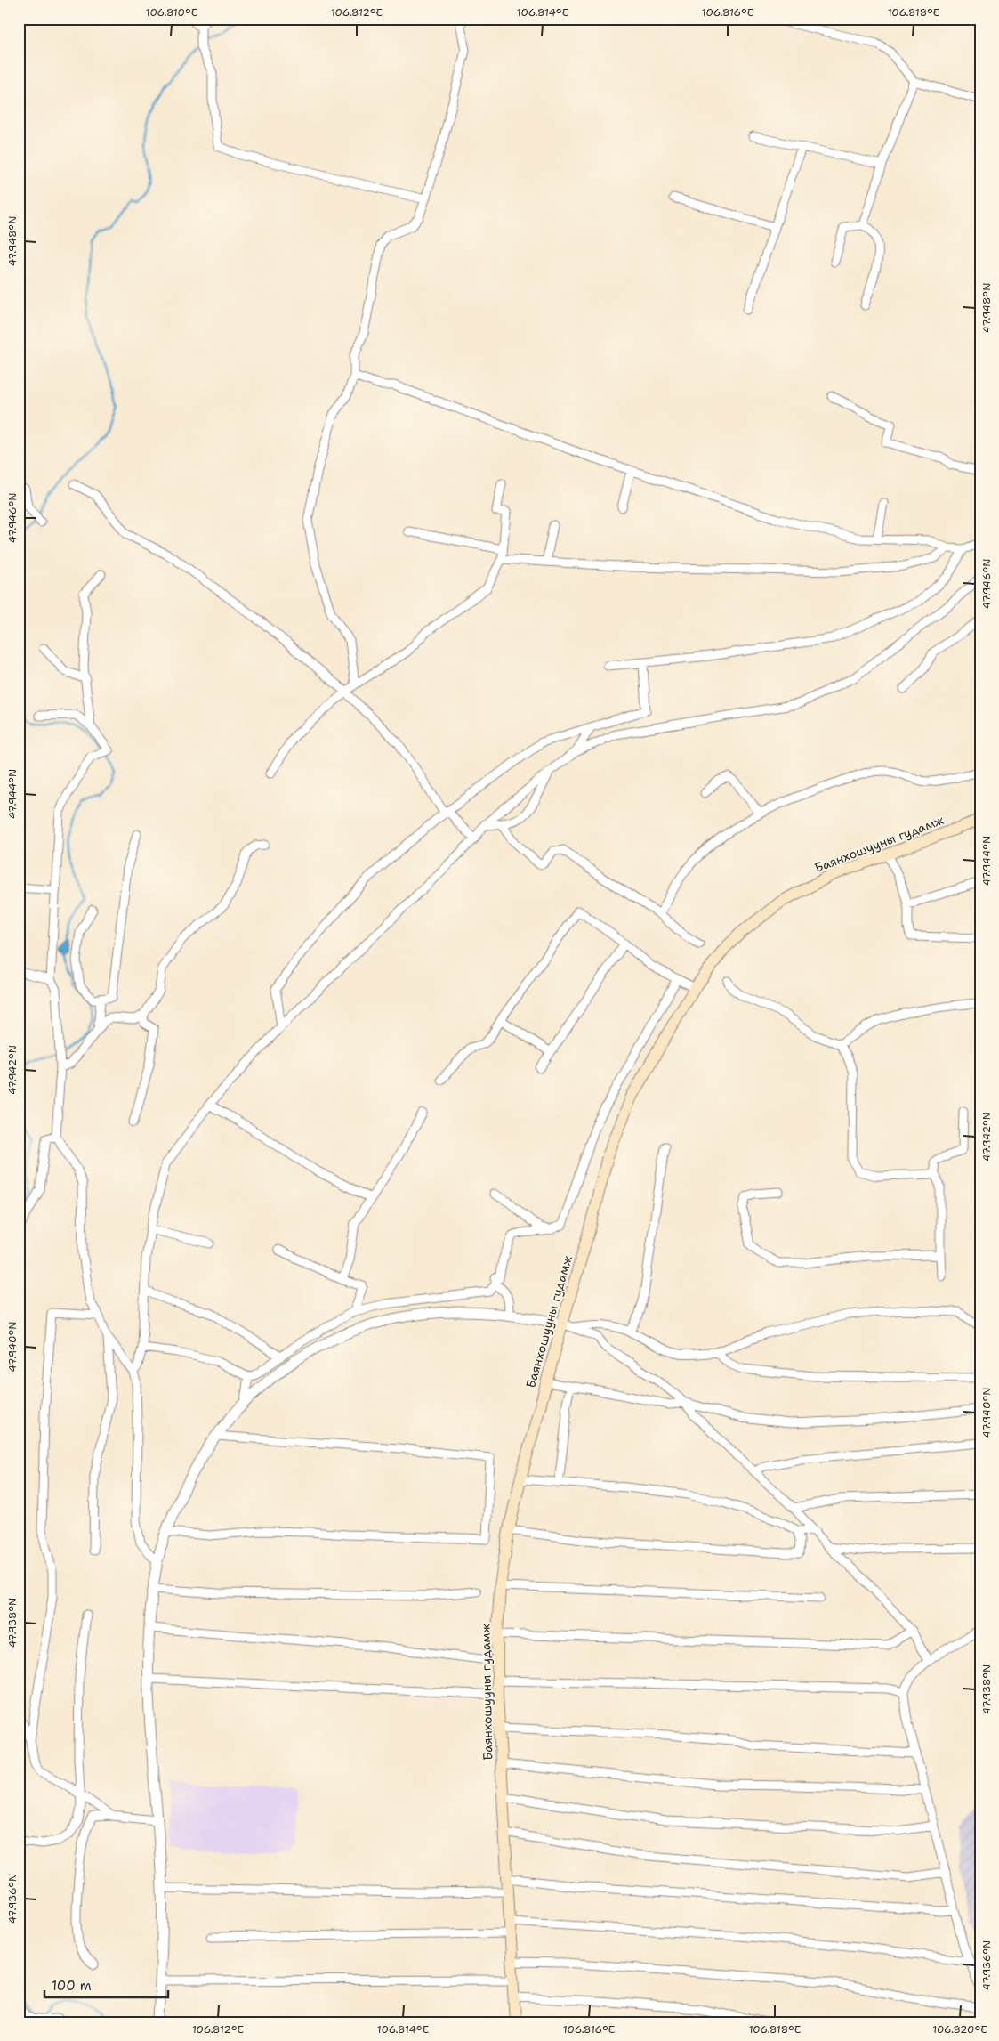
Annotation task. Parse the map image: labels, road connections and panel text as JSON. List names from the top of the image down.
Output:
{
  "streets": {
    "main road": ["Баянхошууны гудамж"]
  },
  "scale_bar": "100 m",
  "coordinates": [
    "106.810°E",
    "106.812°E",
    "106.814°E",
    "106.816°E",
    "106.818°E",
    "47.948°N",
    "47.946°N",
    "47.944°N",
    "47.942°N",
    "47.940°N",
    "47.938°N",
    "47.936°N",
    "106.820°E"
  ]
}
